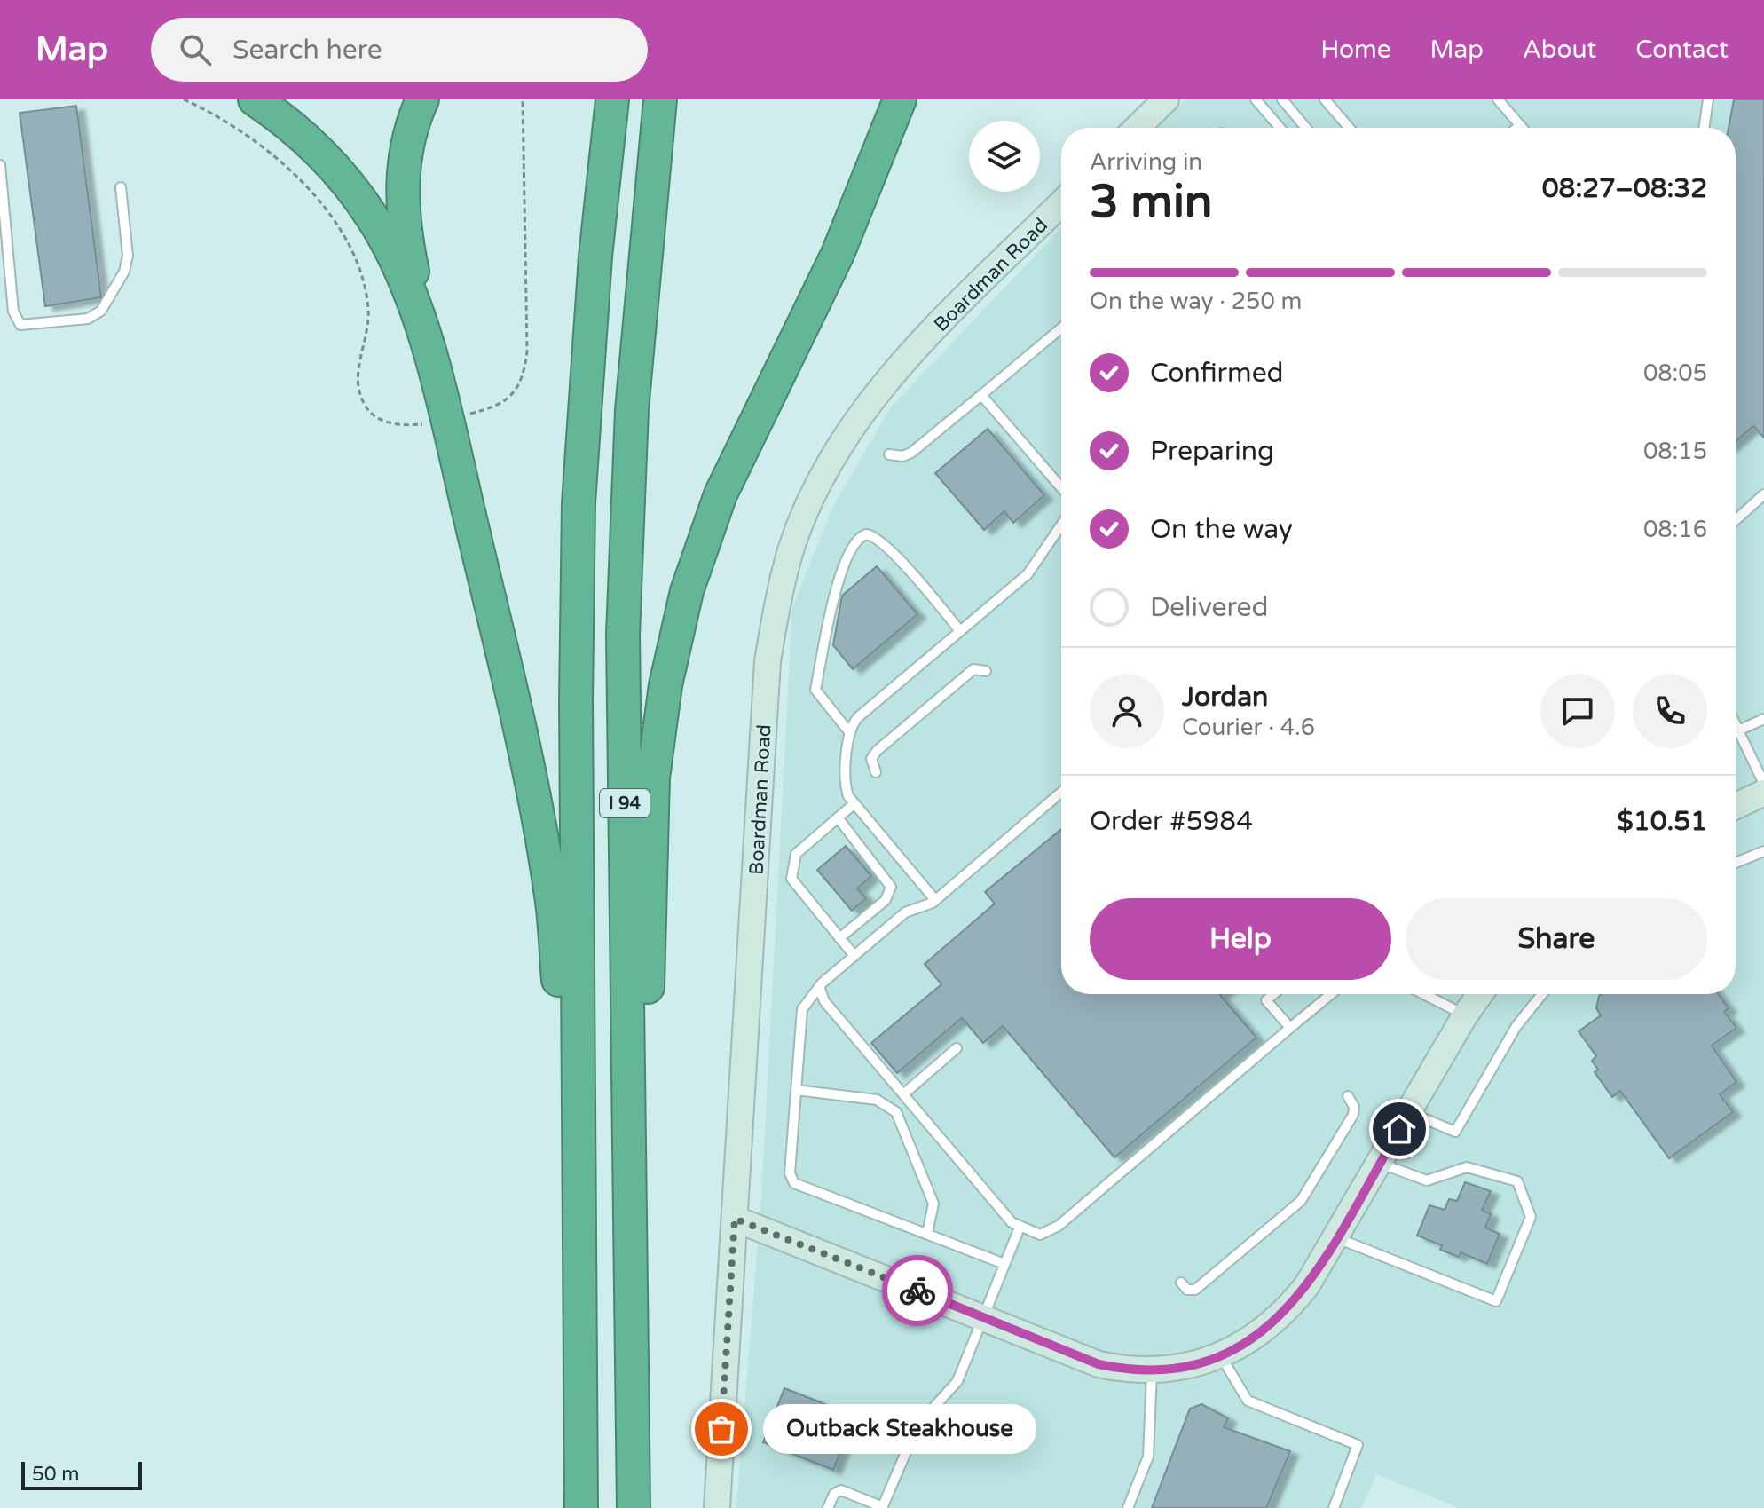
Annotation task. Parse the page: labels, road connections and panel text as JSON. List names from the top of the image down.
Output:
{
  "streets": {
    "highway": ["I 94"],
    "main road": ["Boardman Road"]
  },
  "places": ["Outback Steakhouse"],
  "scale_bar": "50 m",
  "page": {
    "header": "Map",
    "search": "Search here",
    "nav": [
      "Home",
      "Map",
      "About",
      "Contact"
    ],
    "heading": ["3 min", "Arriving in", "08:27–08:32"],
    "panel": [
      "Jordan",
      "Courier · 4.6",
      "Order #5984",
      "$10.51"
    ],
    "bar": "On the way · 250 m",
    "list": [
      ["Confirmed", "08:05"],
      ["Preparing", "08:15"],
      ["On the way", "08:16"],
      "Delivered"
    ],
    "buttons": ["Help", "Share"],
    "bubble": "Outback Steakhouse",
    "scale": "50 m"
  }
}
